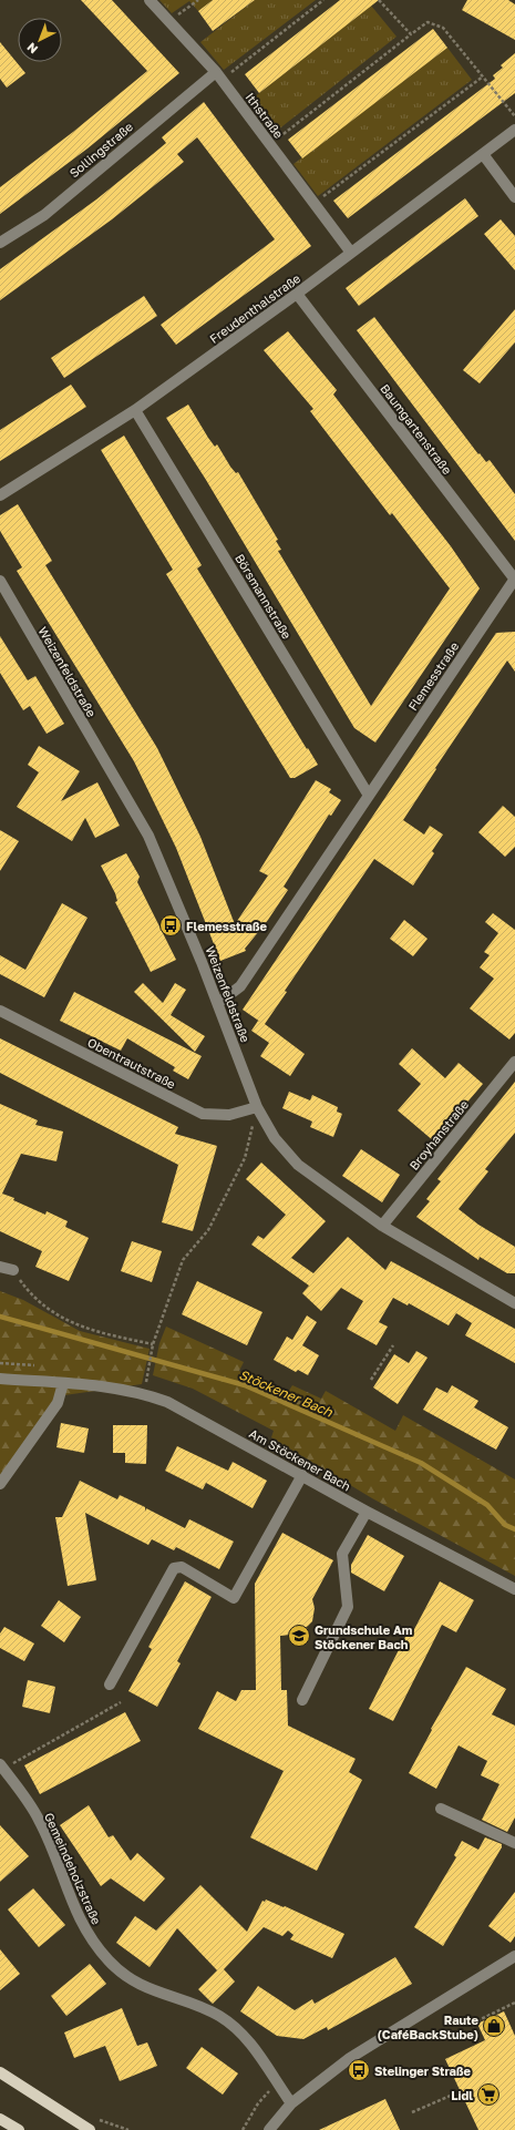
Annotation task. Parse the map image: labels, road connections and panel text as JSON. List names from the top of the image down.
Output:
{
  "streets": {
    "street": [
      "Ithstraße",
      "Sollingstraße",
      "Freudenthalstraße",
      "Baumgartenstraße",
      "Börsmannstraße",
      "Weizenfeldstraße",
      "Flemesstraße",
      "Obentrautstraße",
      "Broyhanstraße",
      "Am Stöckener Bach",
      "Gemeindeholzstraße"
    ]
  },
  "crossings": [
    ["Ithstraße", "Sollingstraße"],
    ["Ithstraße", "Freudenthalstraße"],
    ["Freudenthalstraße", "Baumgartenstraße"],
    ["Freudenthalstraße", "Börsmannstraße"],
    ["Baumgartenstraße", "Flemesstraße"],
    ["Börsmannstraße", "Flemesstraße"],
    ["Weizenfeldstraße", "Flemesstraße"],
    ["Weizenfeldstraße", "Obentrautstraße"],
    ["Weizenfeldstraße", "Broyhanstraße"]
  ],
  "water": ["Stöckener Bach"],
  "places": {
    "bus stop": ["Flemesstraße", "Stelinger Straße"],
    "school or university": ["Grundschule Am Stöckener Bach"],
    "shop": ["Raute (CaféBackStube)"],
    "supermarket": ["Lidl"]
  },
  "north": "bottom left"
}
